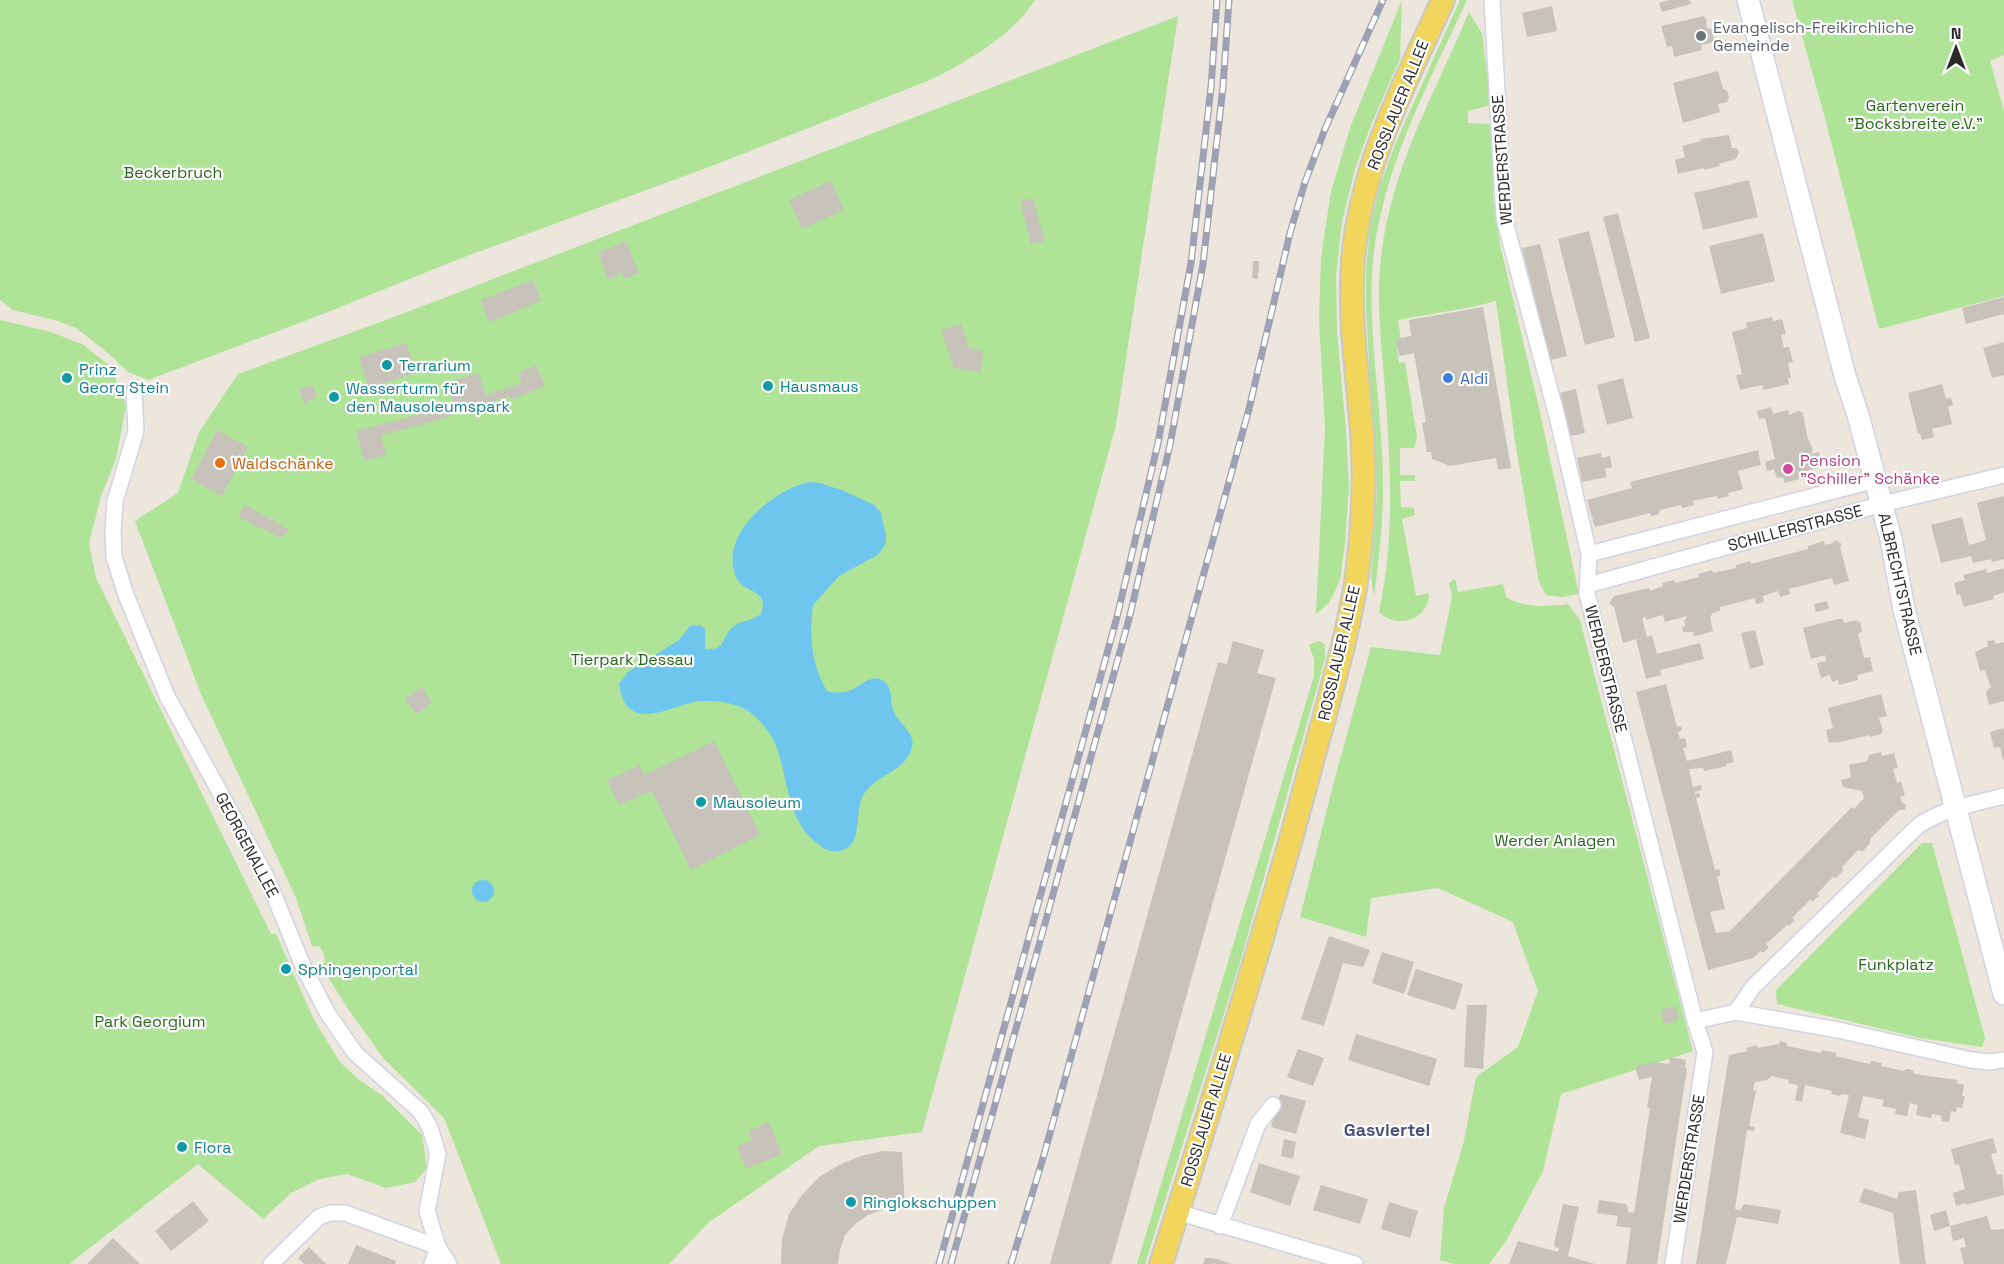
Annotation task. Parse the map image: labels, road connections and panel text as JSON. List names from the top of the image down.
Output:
{
  "streets": {
    "main road": ["ROSSLAUER ALLEE", "ALBRECHTSTRASSE"],
    "street": ["WERDERSTRASSE", "SCHILLERSTRASSE", "GEORGENALLEE"]
  },
  "crossings": [
    ["WERDERSTRASSE", "SCHILLERSTRASSE"],
    ["SCHILLERSTRASSE", "ALBRECHTSTRASSE"]
  ],
  "districts": ["Gasviertel"],
  "parks": [
    "Gartenverein \"Bocksbreite e.V.\"",
    "Beckerbruch",
    "Tierpark Dessau",
    "Werder Anlagen",
    "Funkplatz",
    "Park Georgium"
  ],
  "places": [
    "Evangelisch-Freikirchliche Gemeinde",
    "Terrarium",
    "Prinz Georg Stein",
    "Aldi",
    "Hausmaus",
    "Wasserturm für den Mausoleumspark",
    "Waldschänke",
    "Pension \"Schiller\" Schänke",
    "Mausoleum",
    "Sphingenportal",
    "Flora",
    "Ringlokschuppen"
  ],
  "north": "top"
}
